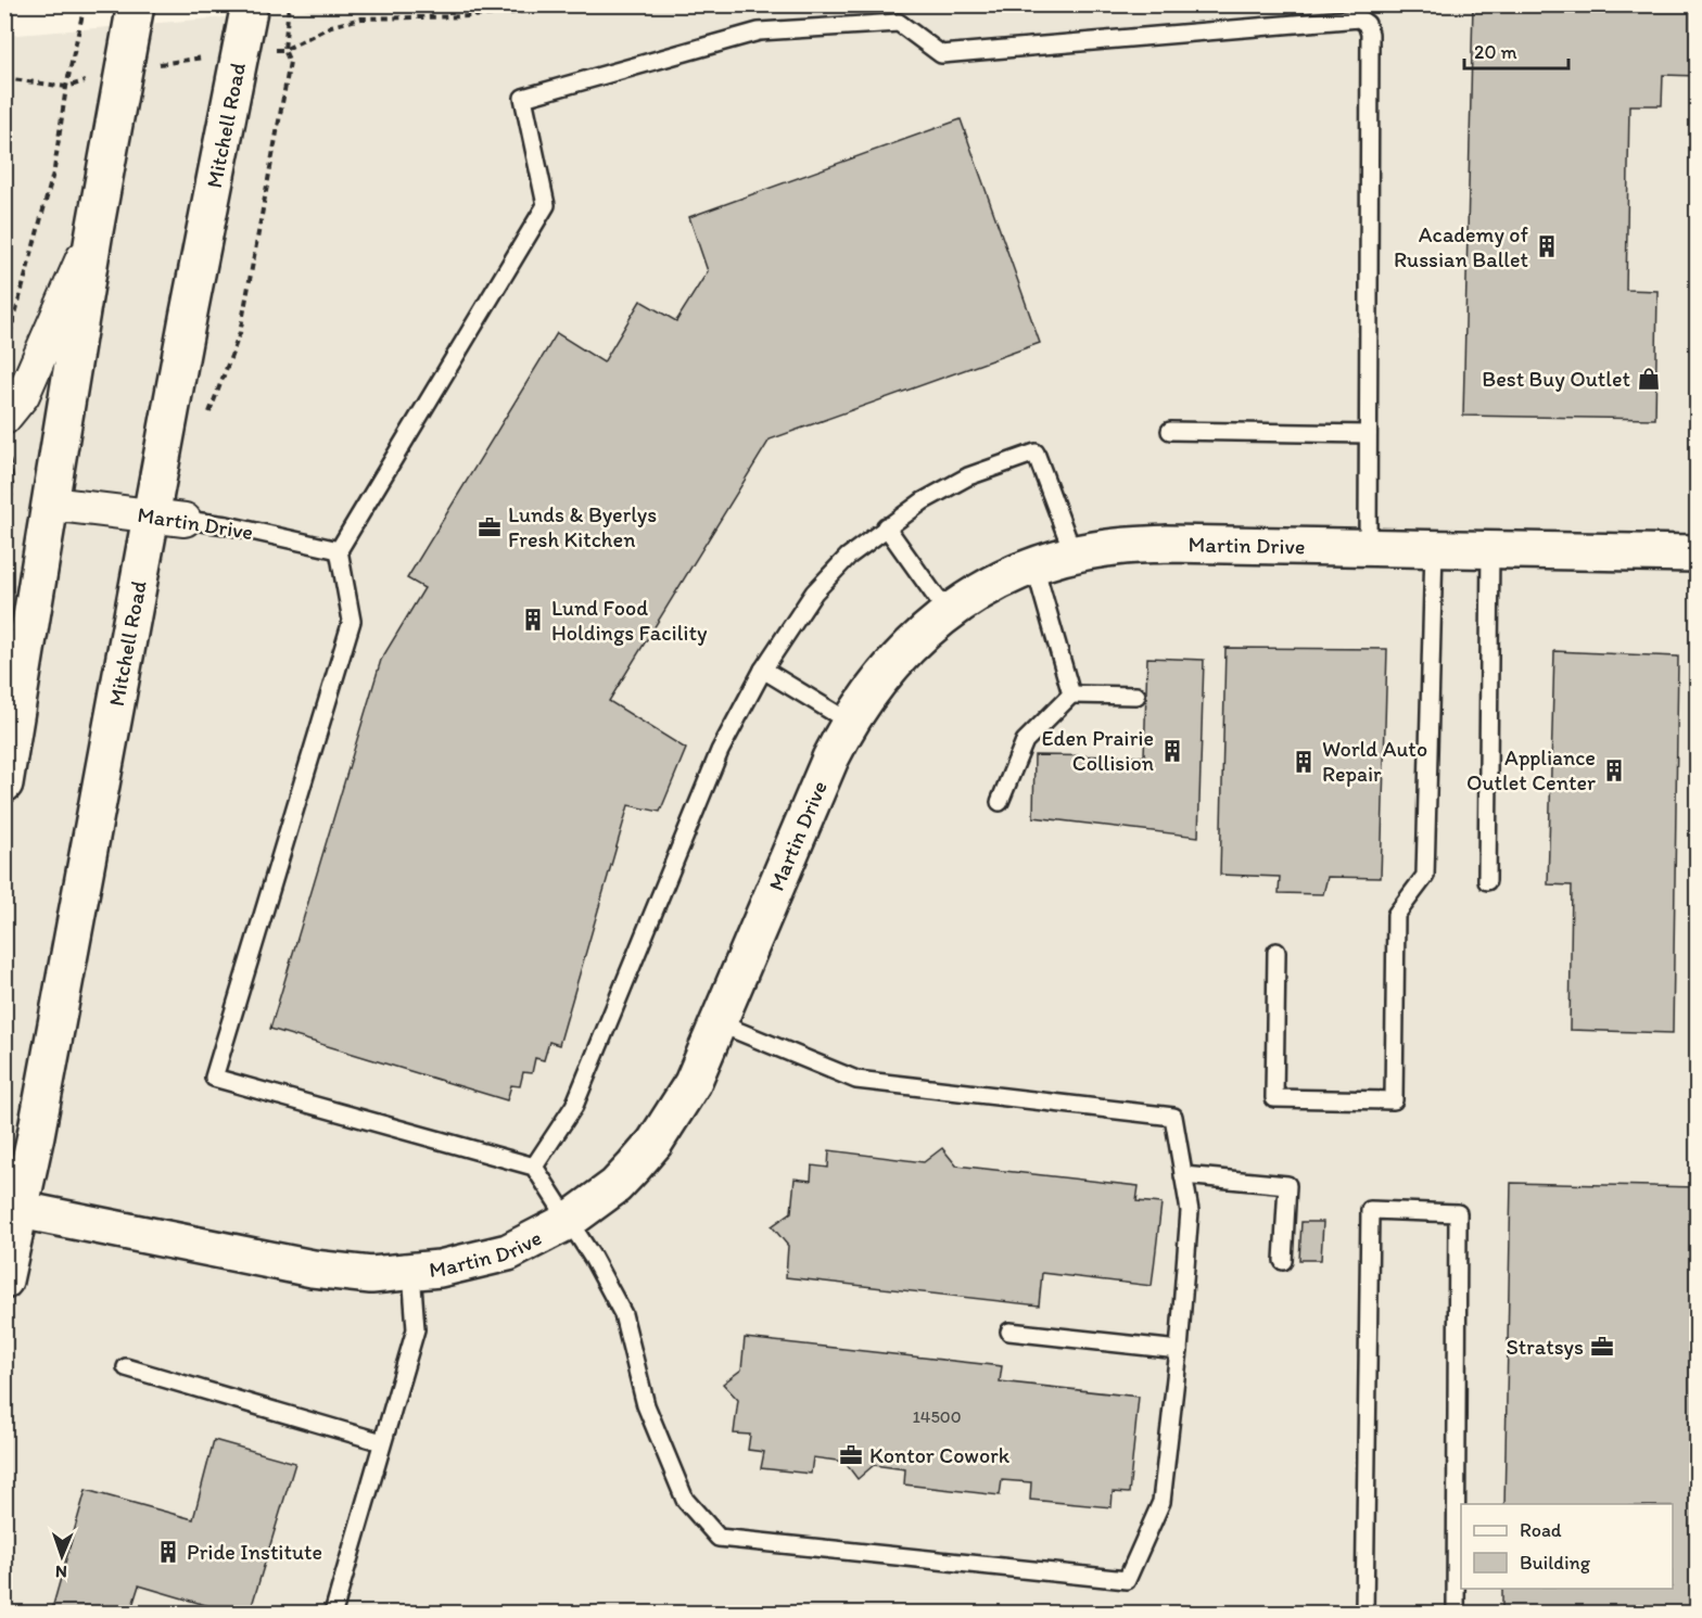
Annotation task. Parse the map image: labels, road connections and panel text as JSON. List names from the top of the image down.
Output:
{
  "streets": {
    "main road": ["Mitchell Road", "Martin Drive"]
  },
  "crossings": [
    ["Mitchell Road", "Martin Drive"]
  ],
  "places": {
    "building": [
      "Academy of Russian Ballet",
      "Lund Food Holdings Facility",
      "Eden Prairie Collision",
      "World Auto Repair",
      "Appliance Outlet Center",
      "Pride Institute"
    ],
    "shop": ["Best Buy Outlet"],
    "office": ["Lunds & Byerlys Fresh Kitchen", "Stratsys", "Kontor Cowork"]
  },
  "house_numbers": ["14500"],
  "legend": ["Road", "Building"],
  "scale_bar": "20 m",
  "north": "bottom"
}
